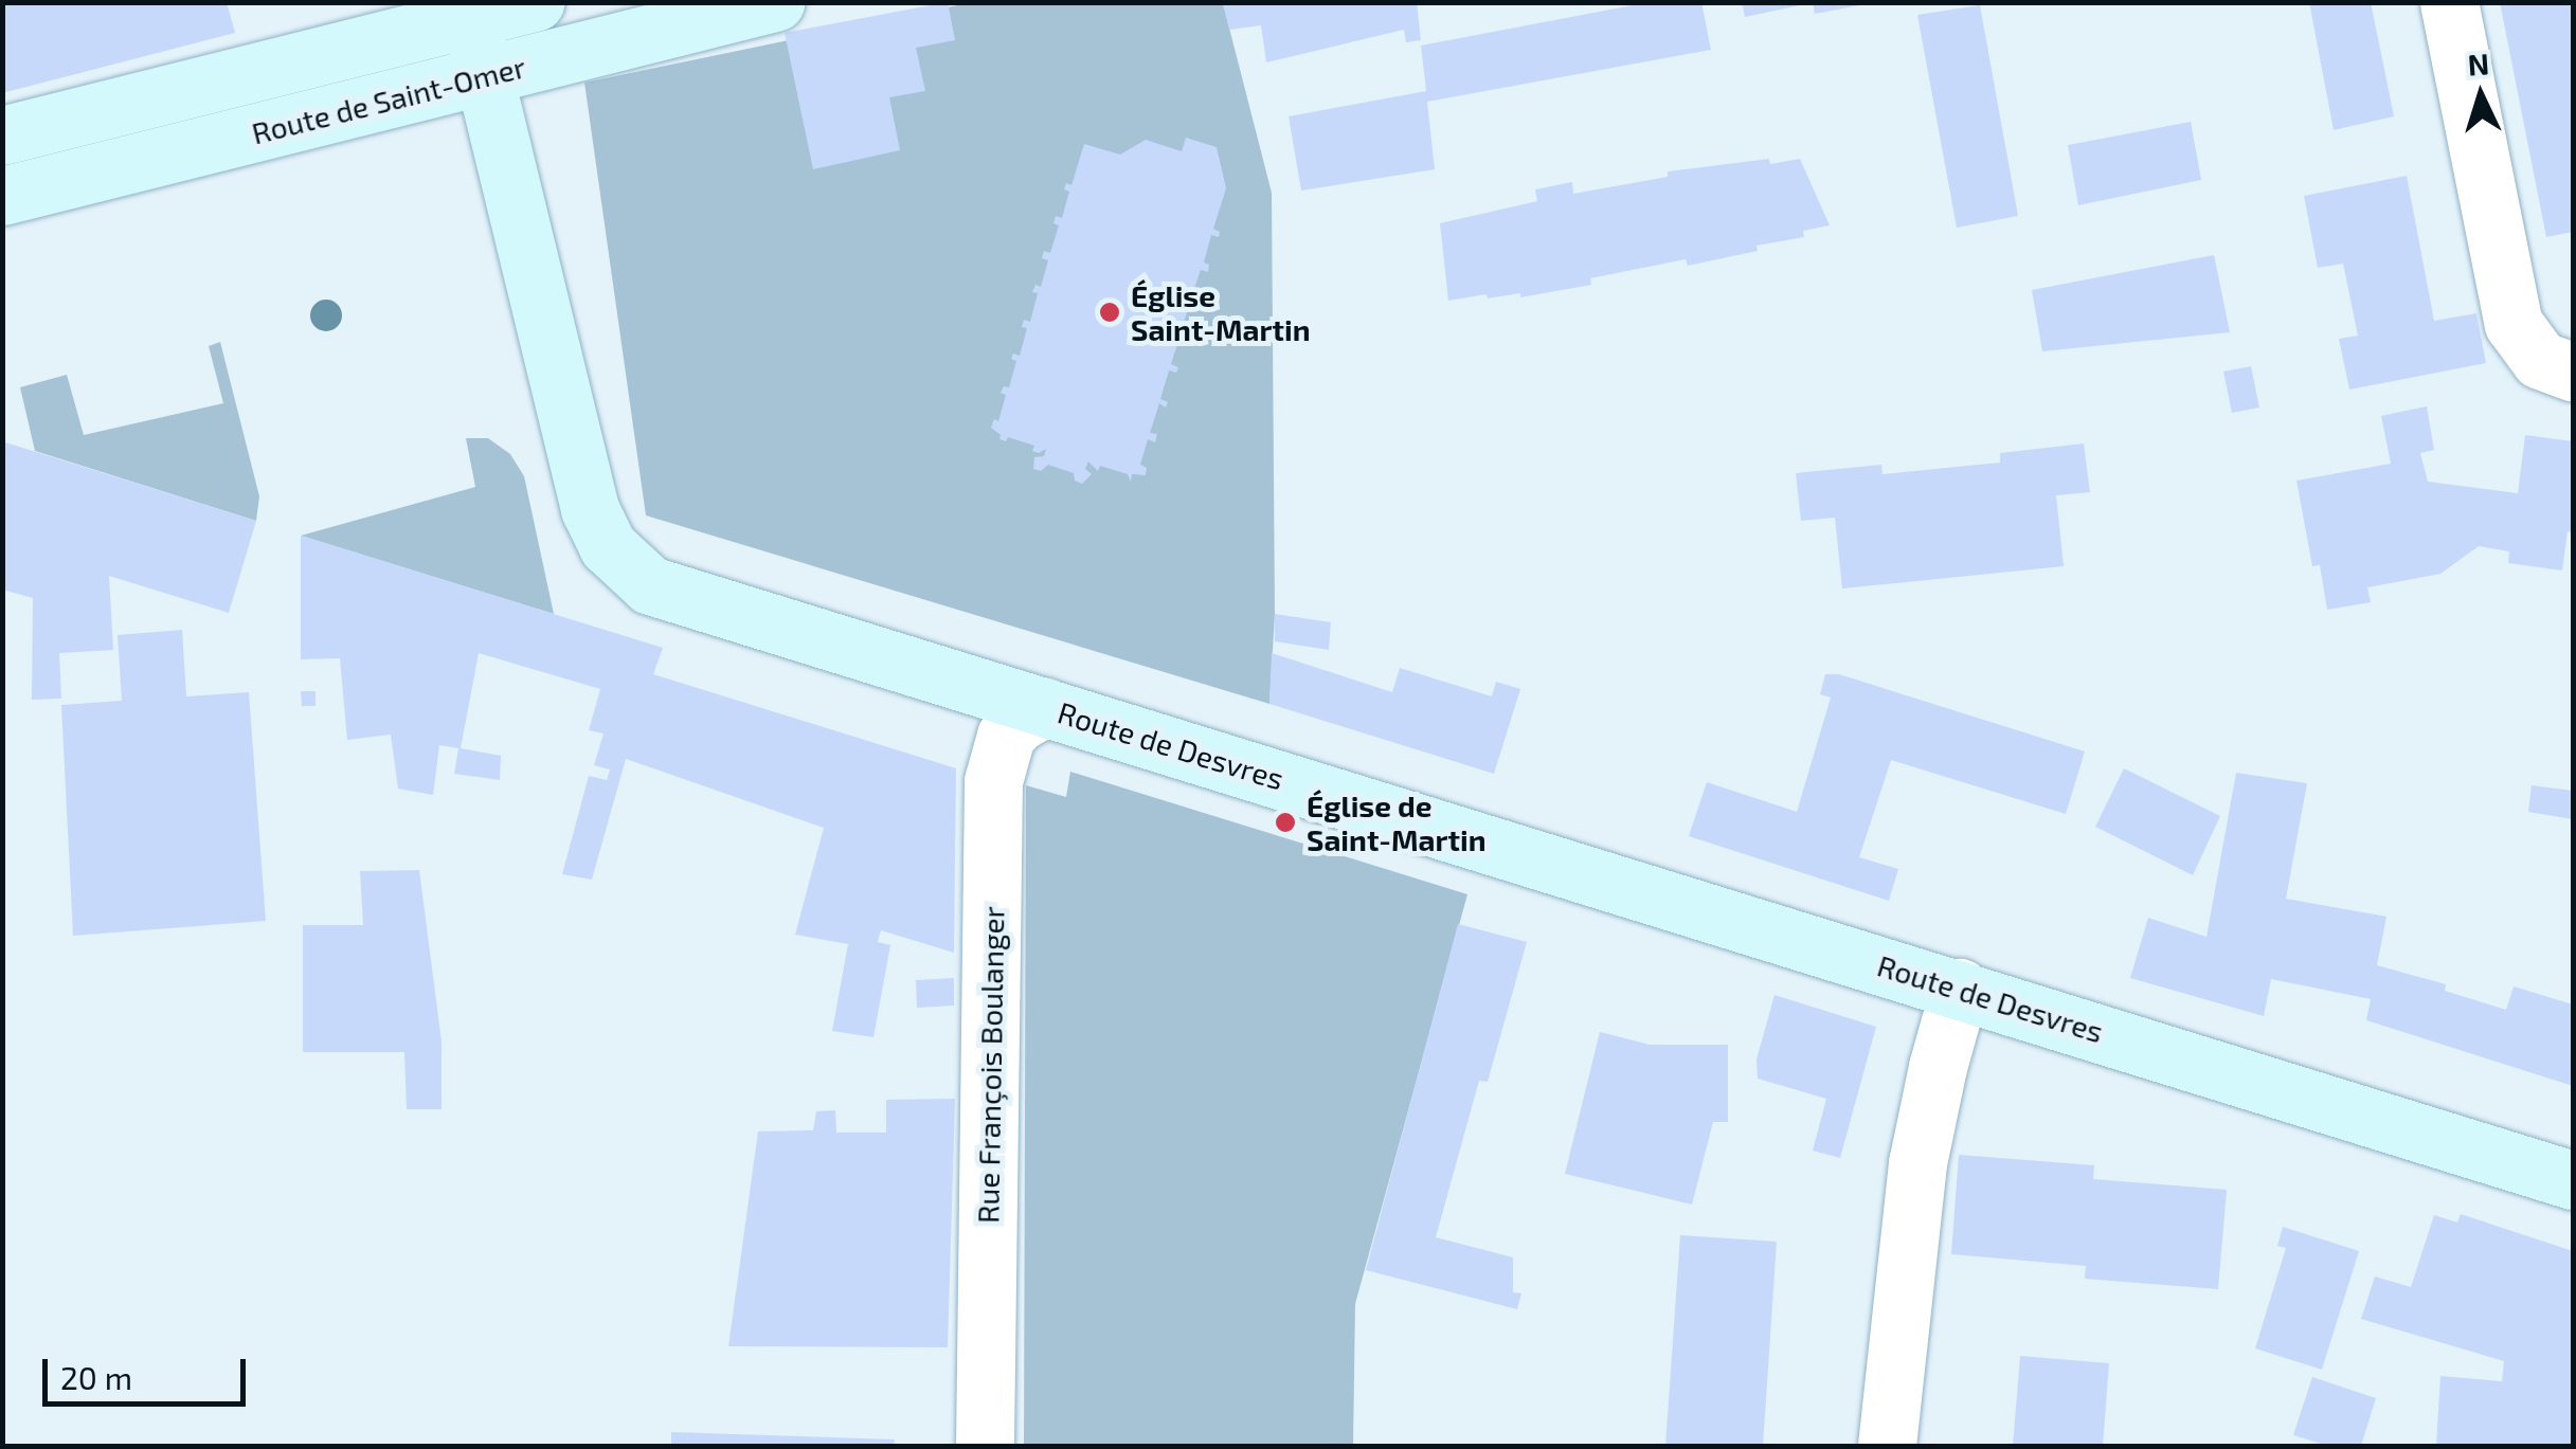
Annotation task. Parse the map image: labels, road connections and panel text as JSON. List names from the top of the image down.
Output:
{
  "streets": {
    "street": ["Route de Saint-Omer", "Route de Desvres", "Rue François Boulanger"]
  },
  "crossings": [
    ["Route de Saint-Omer", "Route de Desvres"],
    ["Route de Desvres", "Rue François Boulanger"]
  ],
  "places": ["Église Saint-Martin", "Église de Saint-Martin"],
  "scale_bar": "20 m",
  "north": "top"
}
